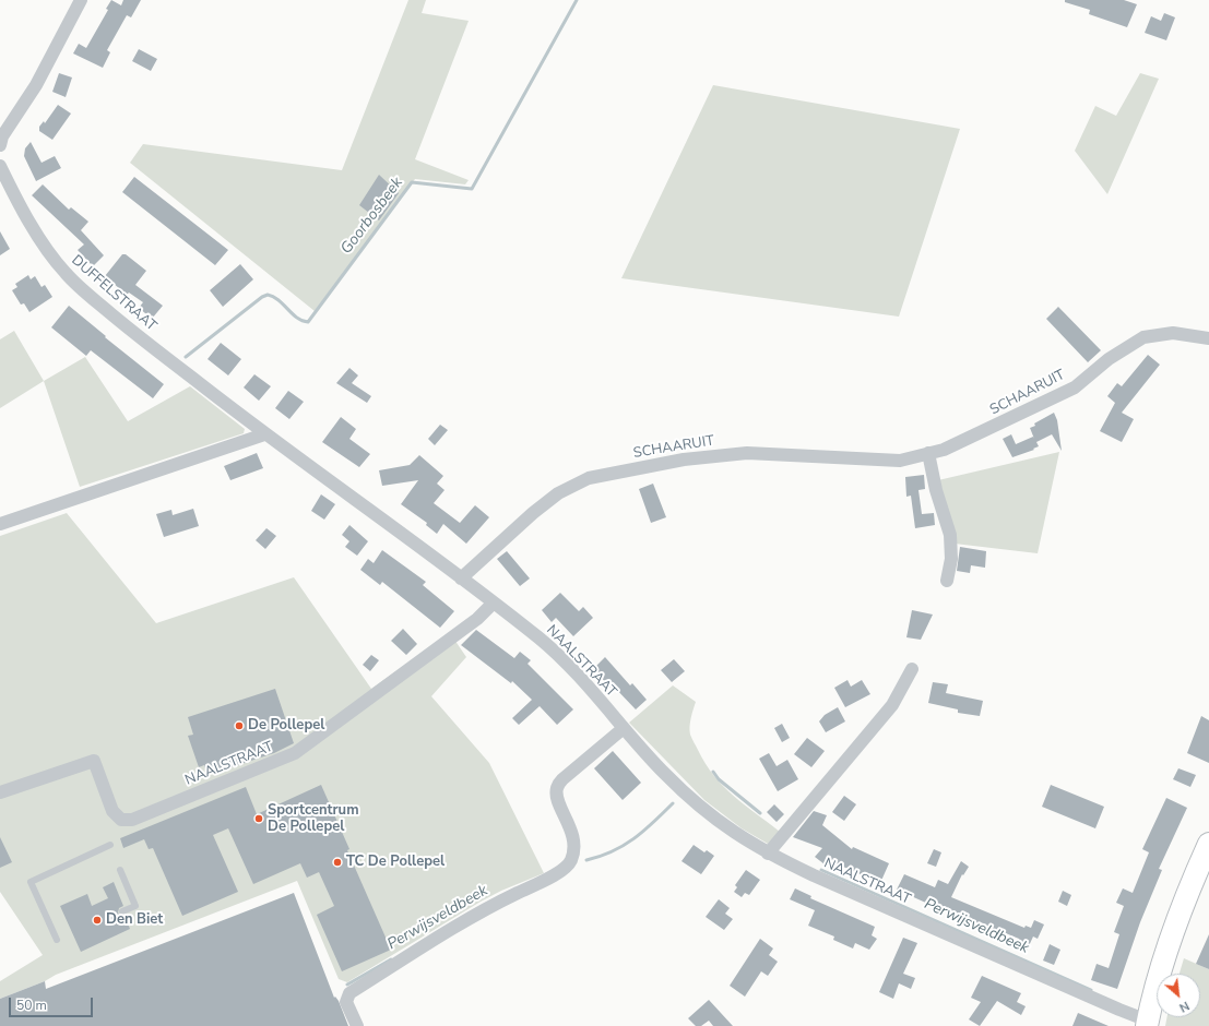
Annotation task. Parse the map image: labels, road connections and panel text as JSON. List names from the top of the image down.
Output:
{
  "streets": {
    "street": ["DUFFELSTRAAT", "SCHAARUIT", "NAALSTRAAT"]
  },
  "crossings": [
    ["DUFFELSTRAAT", "NAALSTRAAT"],
    ["SCHAARUIT", "NAALSTRAAT"]
  ],
  "water": ["Goorbosbeek", "Perwijsveldbeek"],
  "places": [
    "De Pollepel",
    "Sportcentrum De Pollepel",
    "TC De Pollepel",
    "Den Biet"
  ],
  "scale_bar": "50 m",
  "north": "bottom right"
}
